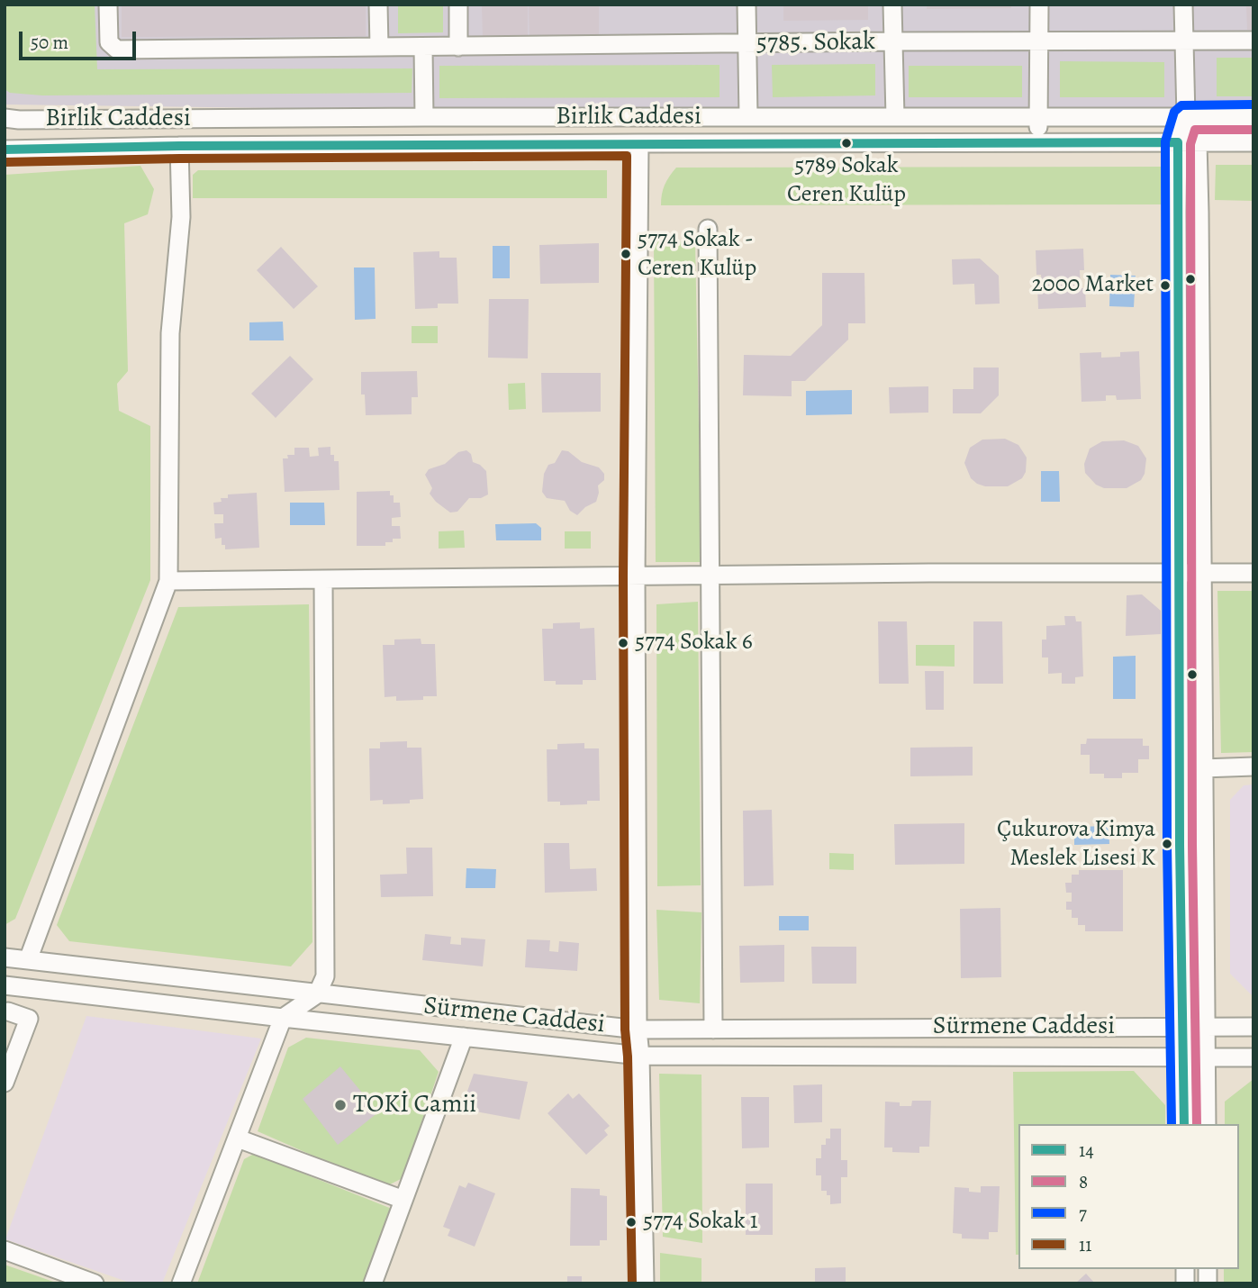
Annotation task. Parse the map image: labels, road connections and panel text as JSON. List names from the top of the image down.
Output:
{
  "streets": {
    "street": ["5785. Sokak", "Birlik Caddesi", "Sürmene Caddesi"]
  },
  "places": [
    "5789 Sokak Ceren Kulüp",
    "5774 Sokak - Ceren Kulüp",
    "2000 Market",
    "5774 Sokak 6",
    "Çukurova Kimya Meslek Lisesi K",
    "TOKİ Camii",
    "5774 Sokak 1"
  ],
  "lines": [
    "transit line 7",
    "transit line 8",
    "transit line 14",
    "transit line 11"
  ],
  "legend": [
    "14",
    "8",
    "7",
    "11"
  ],
  "scale_bar": "50 m"
}
